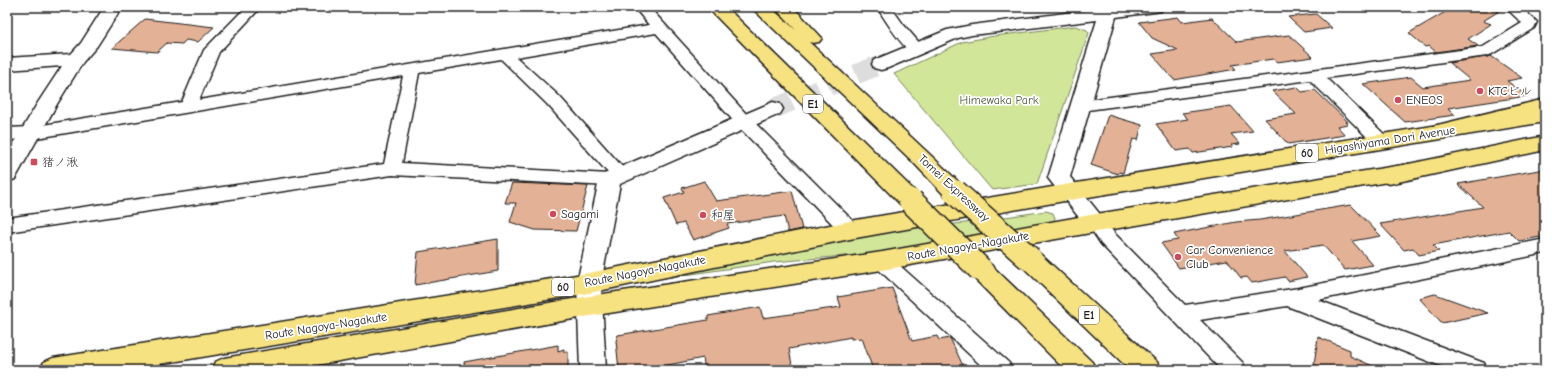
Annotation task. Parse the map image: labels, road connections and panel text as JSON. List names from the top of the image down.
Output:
{
  "streets": {
    "main road": [
      "E1",
      "Higashiyama Dori Avenue",
      "60",
      "Tomei Expressway",
      "Route Nagoya-Nagakute"
    ]
  },
  "crossings": [
    ["Higashiyama Dori Avenue", "Route Nagoya-Nagakute"],
    ["60", "Route Nagoya-Nagakute"]
  ],
  "parks": ["Himewaka Park"],
  "places": {
    "other": [
      "KTCビル",
      "ENEOS",
      "Sagami",
      "和屋",
      "Car Convenience Club"
    ],
    "transit": ["猪ノ湫"]
  }
}
